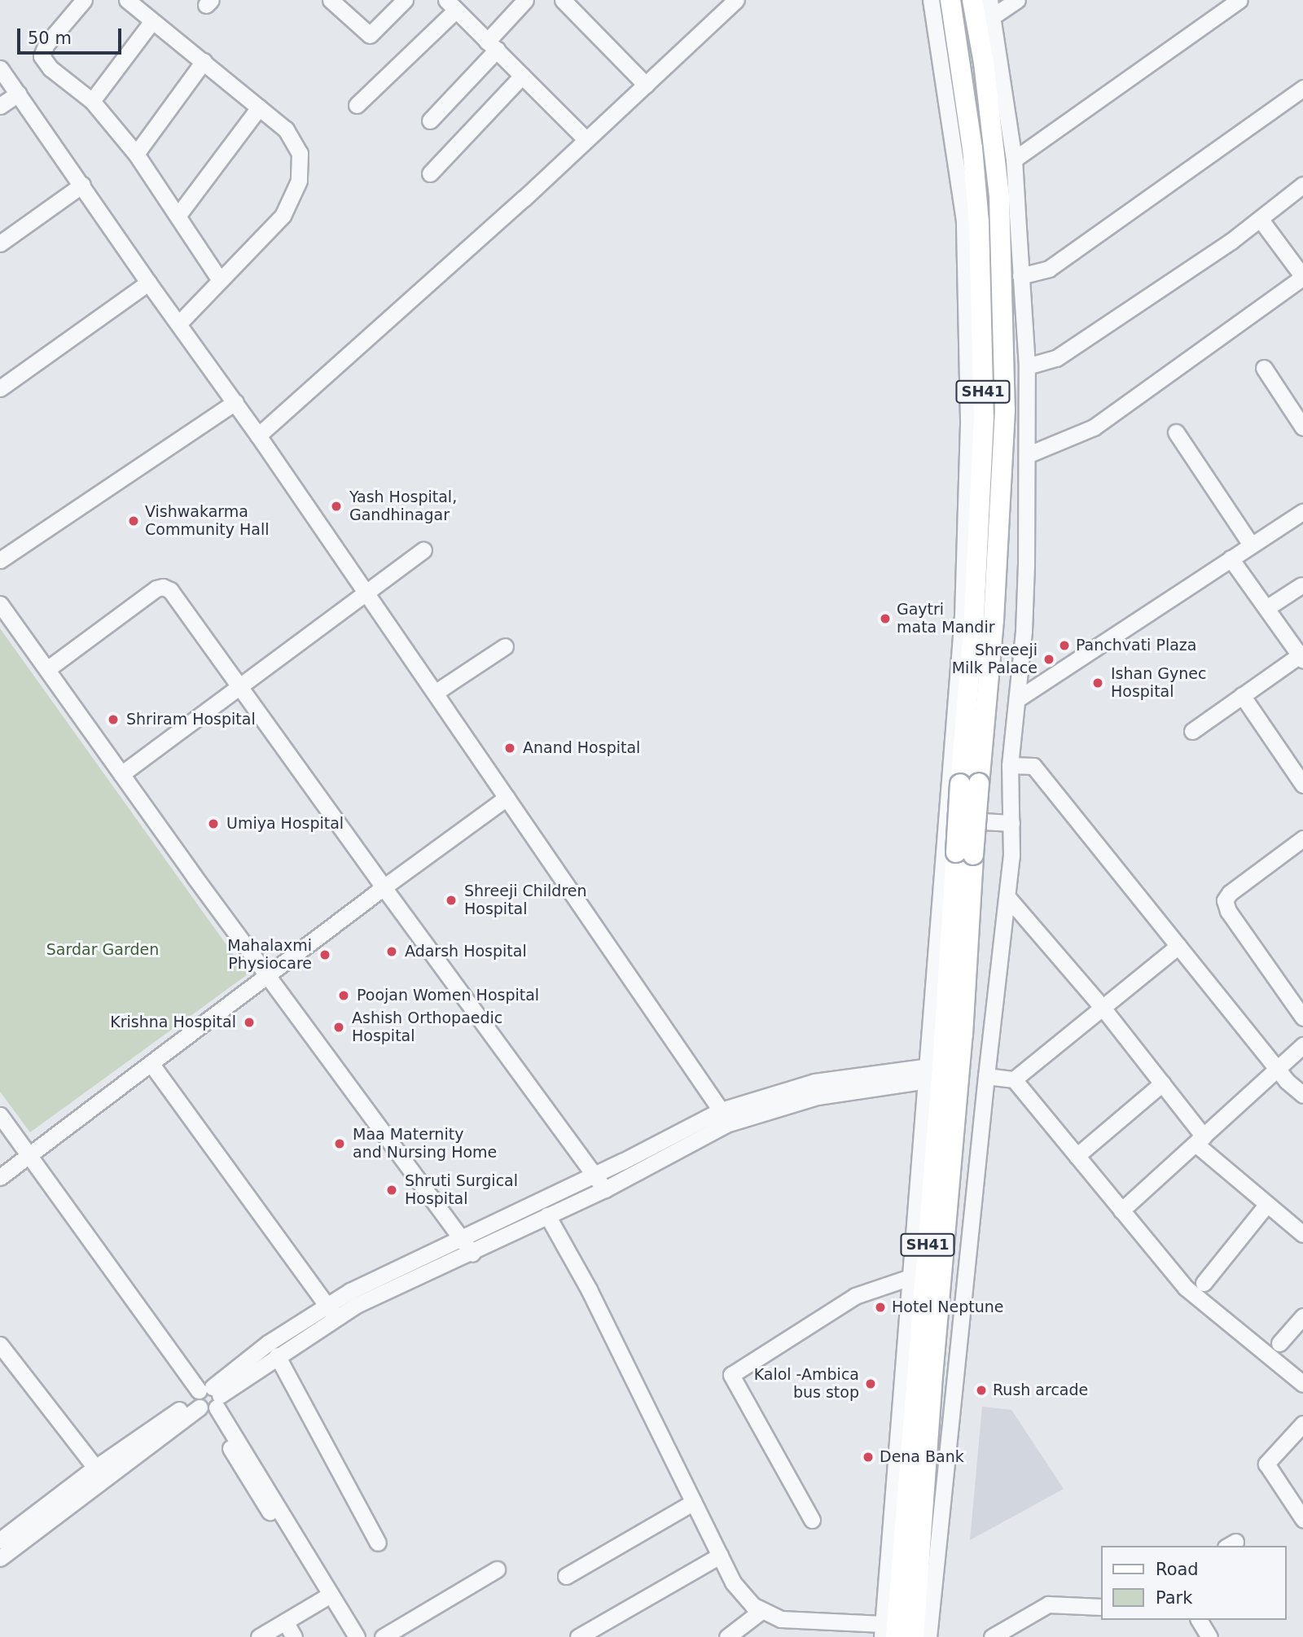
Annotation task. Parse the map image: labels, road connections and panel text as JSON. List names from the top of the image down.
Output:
{
  "streets": {
    "main road": ["SH41"]
  },
  "parks": ["Sardar Garden"],
  "places": [
    "Yash Hospital, Gandhinagar",
    "Vishwakarma Community Hall",
    "Gaytri mata Mandir",
    "Panchvati Plaza",
    "Shreeeji Milk Palace",
    "Ishan Gynec Hospital",
    "Shriram Hospital",
    "Anand Hospital",
    "Umiya Hospital",
    "Shreeji Children Hospital",
    "Adarsh Hospital",
    "Mahalaxmi Physiocare",
    "Poojan Women Hospital",
    "Krishna Hospital",
    "Ashish Orthopaedic Hospital",
    "Maa Maternity and Nursing Home",
    "Shruti Surgical Hospital",
    "Hotel Neptune",
    "Kalol -Ambica bus stop",
    "Rush arcade",
    "Dena Bank"
  ],
  "legend": ["Road", "Park"],
  "scale_bar": "50 m"
}
